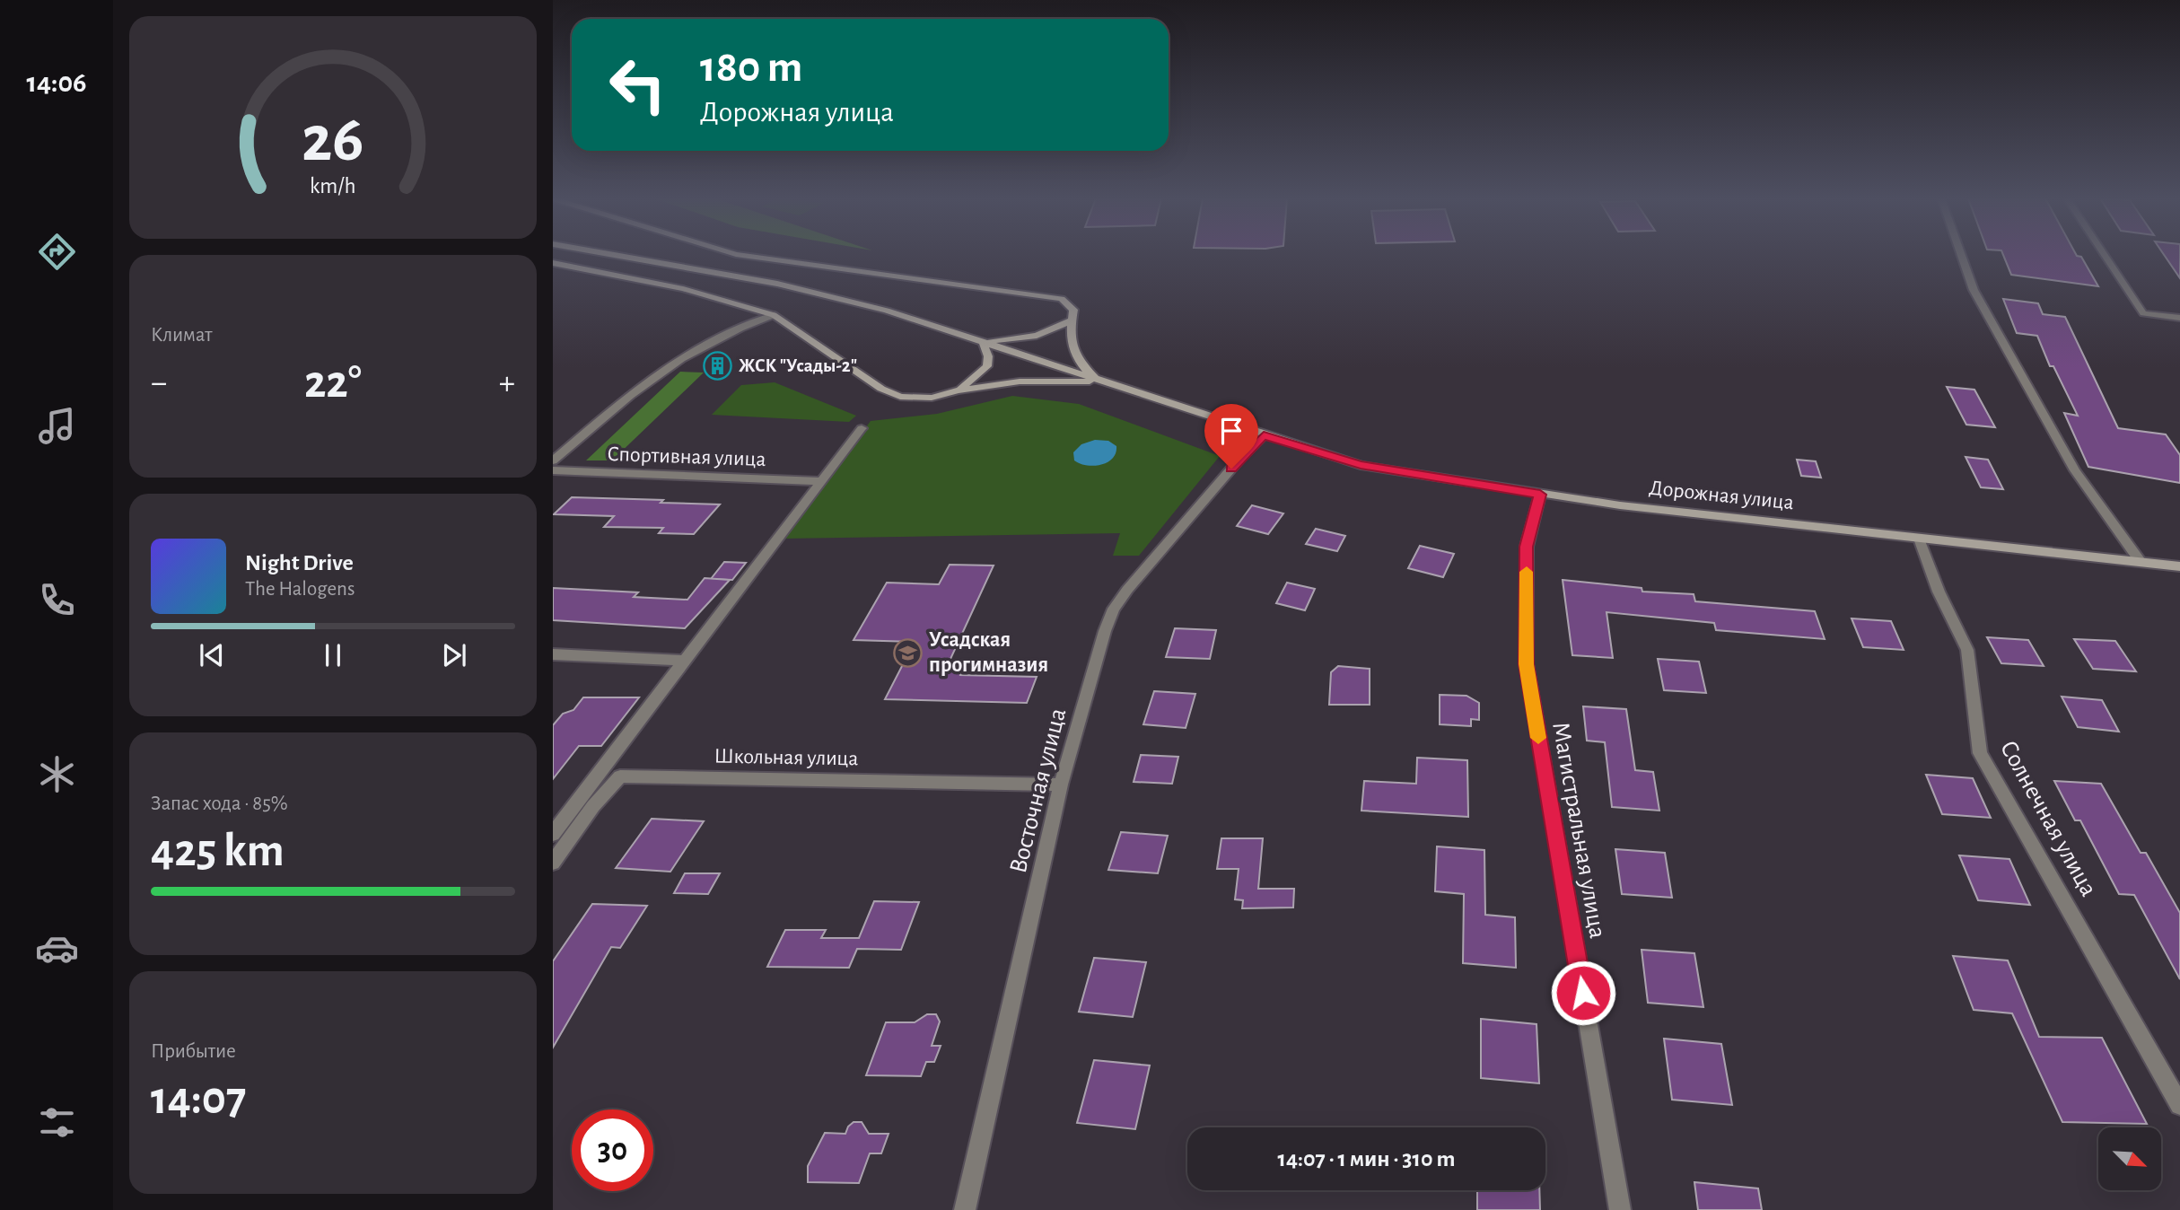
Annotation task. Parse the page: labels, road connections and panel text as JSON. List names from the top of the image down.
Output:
{
  "streets": {
    "street": [
      "Спортивная улица",
      "Дорожная улица",
      "Школьная улица",
      "Восточная улица",
      "Солнечная улица",
      "Магистральная улица"
    ]
  },
  "crossings": [
    ["Дорожная улица", "Восточная улица"],
    ["Дорожная улица", "Солнечная улица"],
    ["Дорожная улица", "Магистральная улица"],
    ["Школьная улица", "Восточная улица"]
  ],
  "places": {
    "building": ["ЖСК \"Усады-2\""],
    "school or university": ["Усадская прогимназия"]
  },
  "north": "bottom right",
  "page": {
    "tabs": "14:06",
    "turn": ["180 m", "Дорожная улица"],
    "tile": [
      "Климат",
      ["Запас хода · 85%", "425 km"],
      ["Прибытие", "14:07"]
    ],
    "heat": ["−", "22°", "+"],
    "song": ["Night Drive", "The Halogens"],
    "limit": "30",
    "trip": "14:07 · 1 мин · 310 m",
    "gauge": ["26", "km/h"]
  }
}
